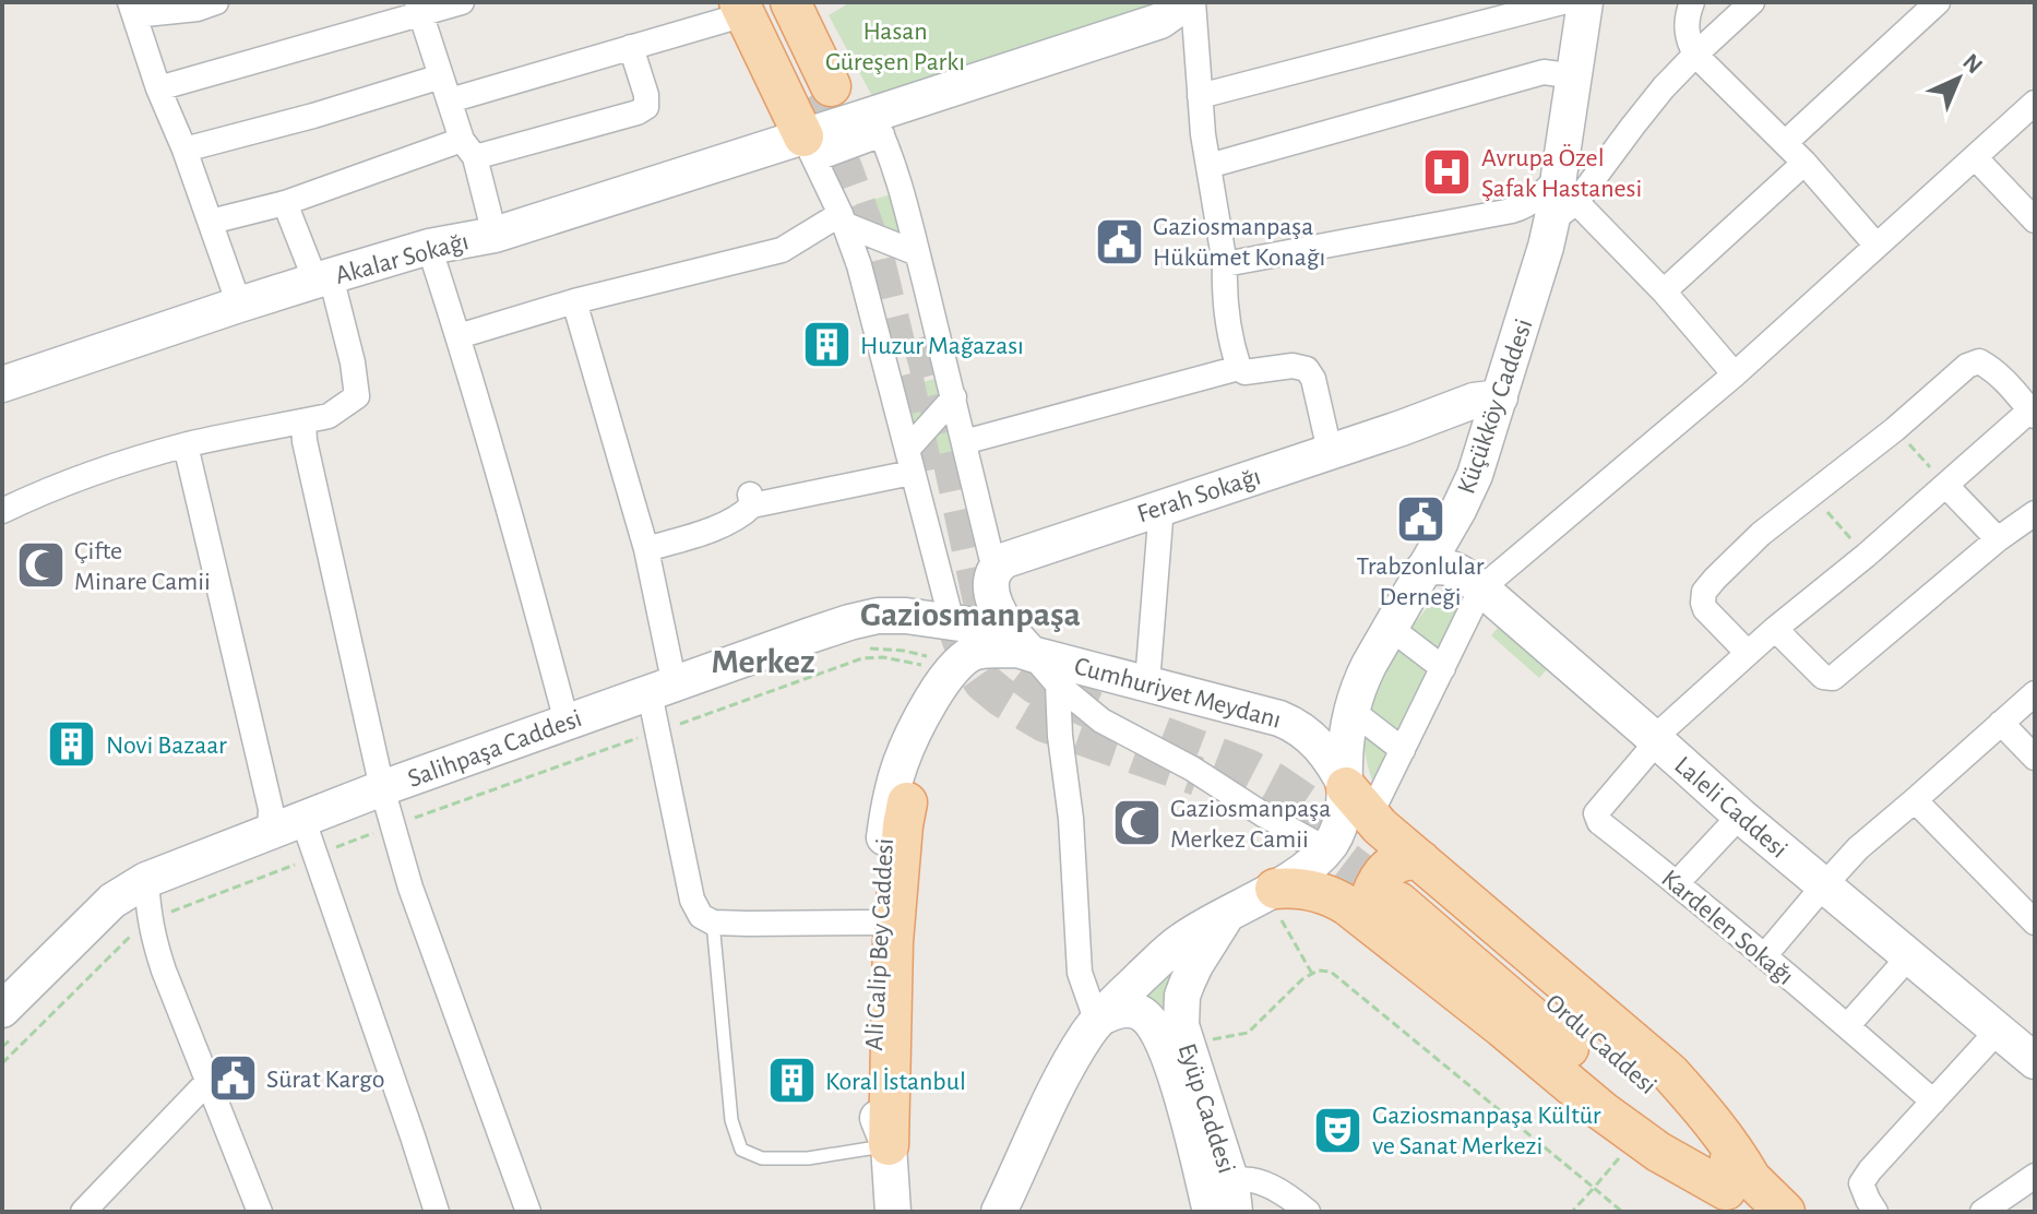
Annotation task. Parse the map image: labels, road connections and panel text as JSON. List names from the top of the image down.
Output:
{
  "streets": {
    "main road": [
      "Akalar Sokağı",
      "Küçükköy Caddesi",
      "Ferah Sokağı",
      "Cumhuriyet Meydanı",
      "Salihpaşa Caddesi",
      "Laleli Caddesi",
      "Ali Galip Bey Caddesi",
      "Ordu Caddesi",
      "Eyüp Caddesi"
    ],
    "street": ["Kardelen Sokağı"]
  },
  "crossings": [
    ["Küçükköy Caddesi", "Ferah Sokağı"],
    ["Küçükköy Caddesi", "Cumhuriyet Meydanı"],
    ["Küçükköy Caddesi", "Laleli Caddesi"],
    ["Küçükköy Caddesi", "Eyüp Caddesi"],
    ["Cumhuriyet Meydanı", "Salihpaşa Caddesi"],
    ["Cumhuriyet Meydanı", "Ali Galip Bey Caddesi"],
    ["Salihpaşa Caddesi", "Ali Galip Bey Caddesi"],
    ["Laleli Caddesi", "Kardelen Sokağı"]
  ],
  "districts": ["Gaziosmanpaşa", "Merkez"],
  "parks": ["Hasan Güreşen Parkı"],
  "places": {
    "hospital": ["Avrupa Özel Şafak Hastanesi"],
    "public building": ["Gaziosmanpaşa Hükümet Konağı", "Trabzonlular Derneği", "Sürat Kargo"],
    "building": ["Huzur Mağazası", "Novi Bazaar", "Koral İstanbul"],
    "mosque": ["Çifte Minare Camii", "Gaziosmanpaşa Merkez Camii"],
    "theatre": ["Gaziosmanpaşa Kültür ve Sanat Merkezi"]
  },
  "north": "top right"
}
